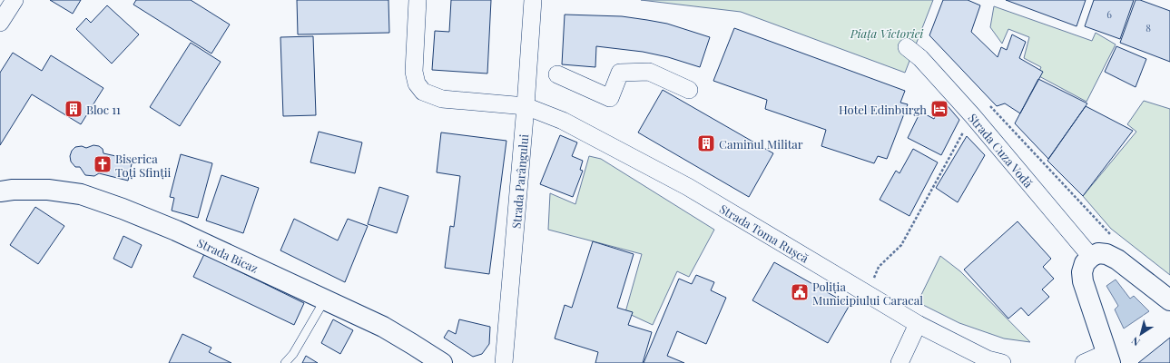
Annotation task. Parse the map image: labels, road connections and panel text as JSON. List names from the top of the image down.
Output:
{
  "streets": {
    "main road": ["Strada Bicaz"],
    "street": ["Strada Cuza Vodă", "Strada Parângului", "Strada Toma Rușcă"]
  },
  "crossings": [
    ["Strada Parângului", "Strada Toma Rușcă"]
  ],
  "parks": ["Piața Victoriei"],
  "places": {
    "building": ["Bloc 11", "Caminul Militar"],
    "hotel": ["Hotel Edinburgh"],
    "church": ["Biserica Toți Sfinții"],
    "public building": ["Poliția Municipiului Caracal"]
  },
  "house_numbers": ["6", "8"],
  "north": "bottom left"
}
